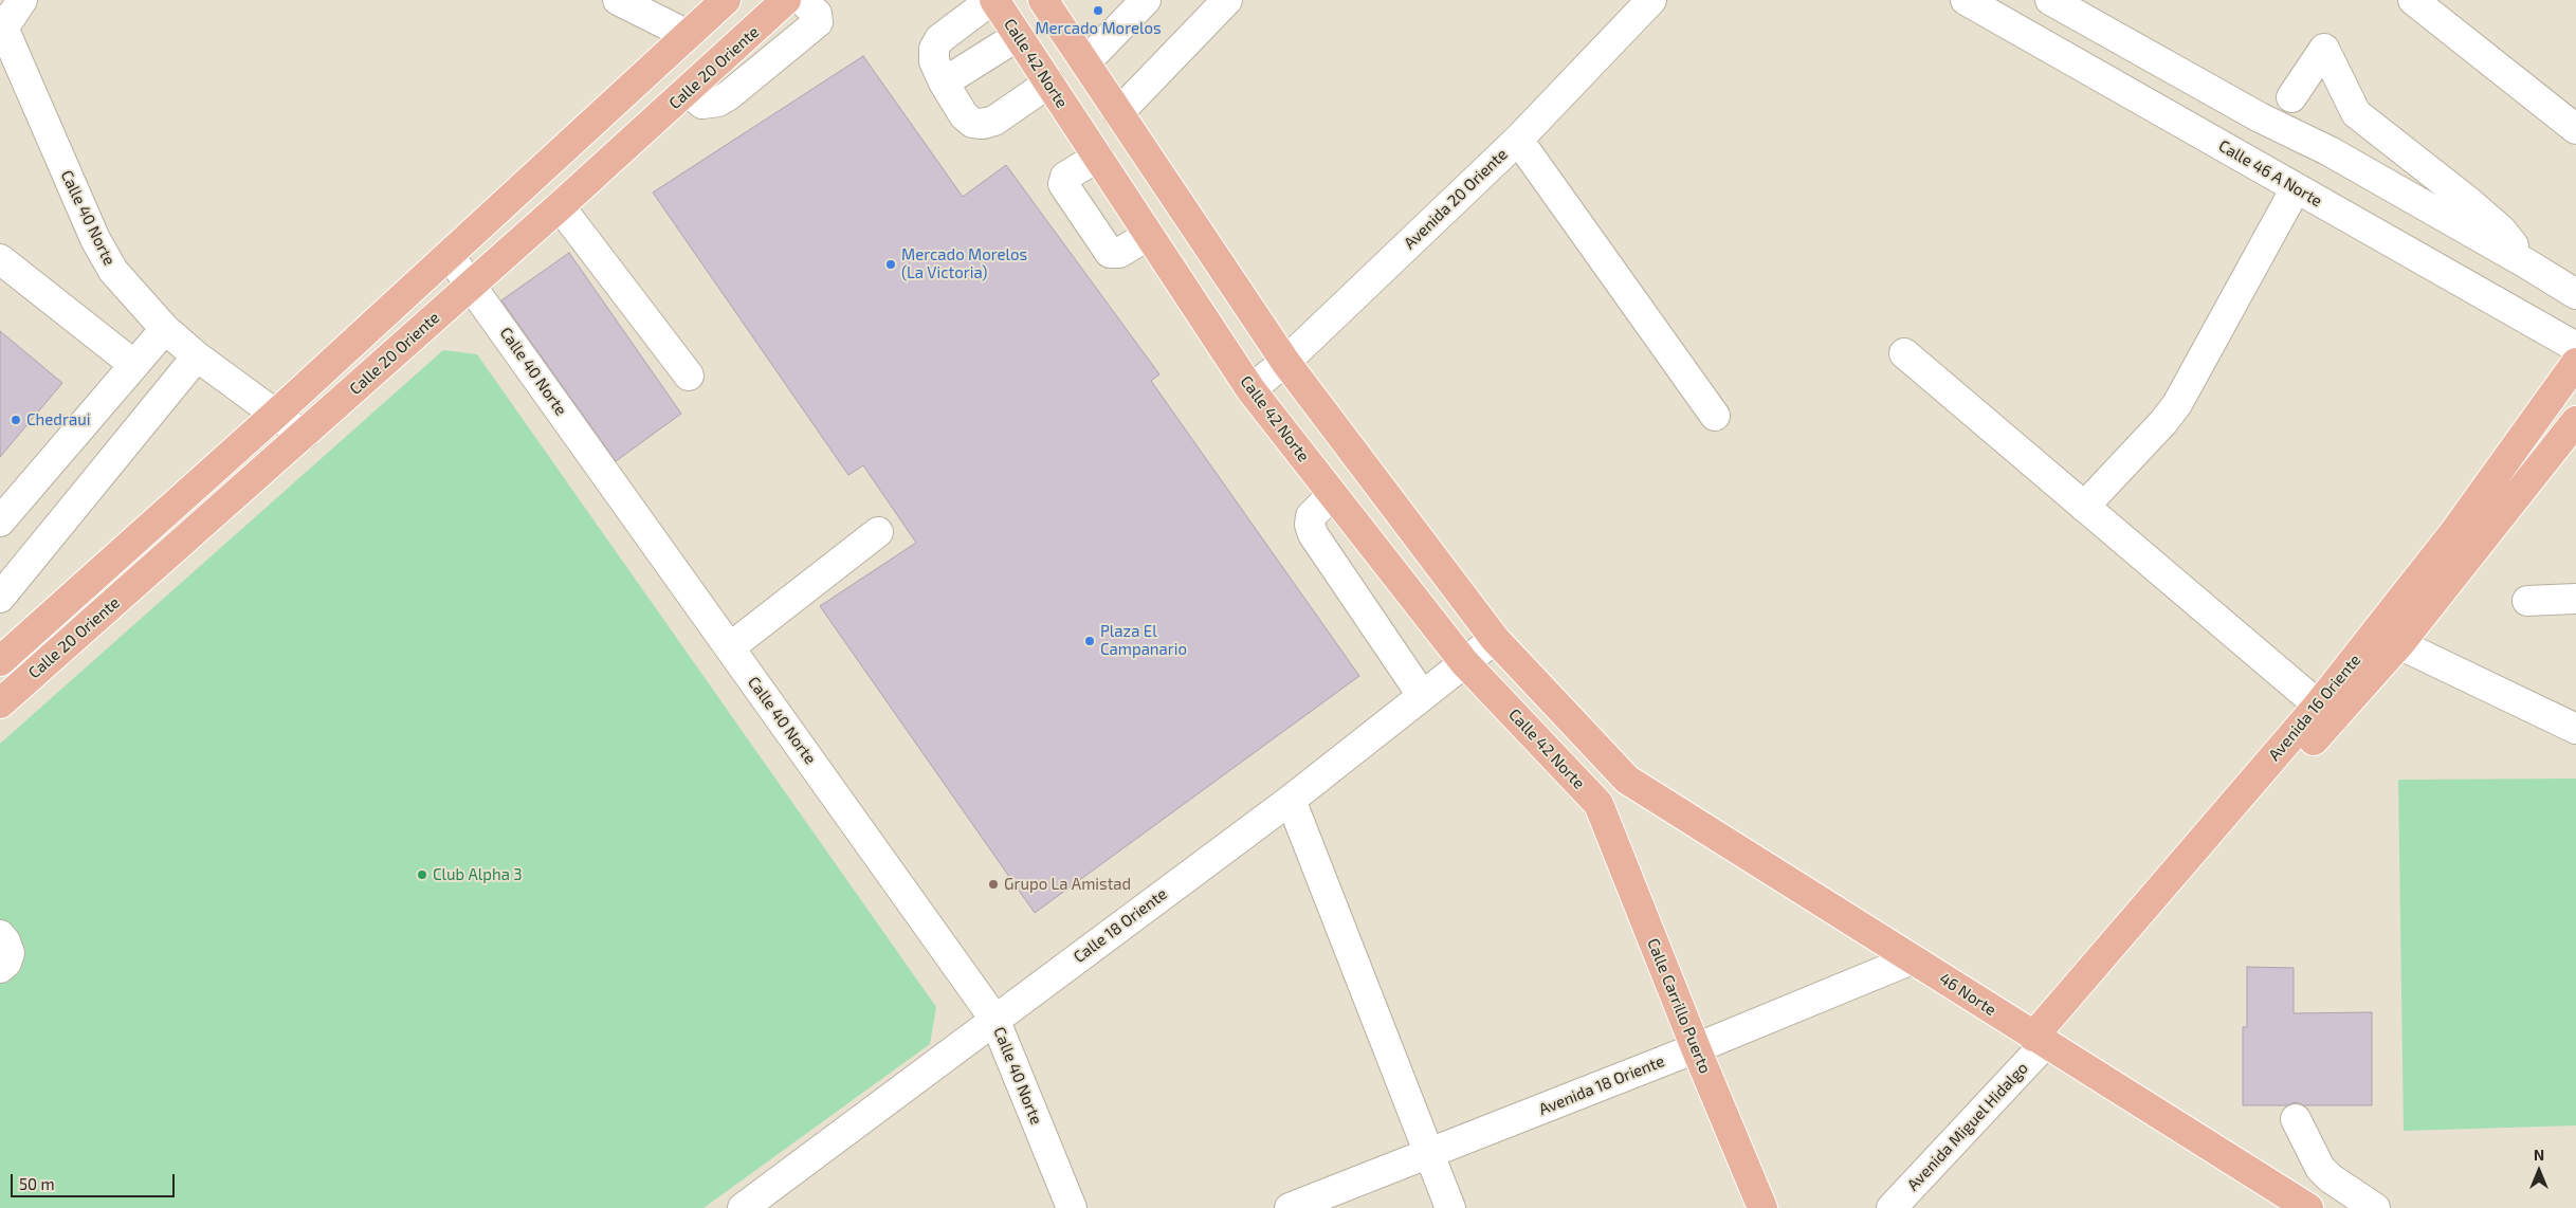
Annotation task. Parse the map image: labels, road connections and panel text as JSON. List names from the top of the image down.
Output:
{
  "streets": {
    "main road": [
      "Calle 42 Norte",
      "Calle 20 Oriente",
      "Avenida 16 Oriente",
      "46 Norte",
      "Calle Carrillo Puerto"
    ],
    "street": [
      "Calle 46 A Norte",
      "Avenida 20 Oriente",
      "Calle 40 Norte",
      "Calle 18 Oriente",
      "Avenida 18 Oriente",
      "Avenida Miguel Hidalgo"
    ]
  },
  "crossings": [
    ["Calle 42 Norte", "Avenida 20 Oriente"],
    ["Calle 42 Norte", "Calle 18 Oriente"],
    ["Calle 42 Norte", "Calle Carrillo Puerto"],
    ["Calle 20 Oriente", "Calle 40 Norte"],
    ["Calle 40 Norte", "Calle 18 Oriente"],
    ["Avenida 16 Oriente", "46 Norte"],
    ["Avenida 16 Oriente", "Avenida Miguel Hidalgo"],
    ["46 Norte", "Avenida 18 Oriente"],
    ["46 Norte", "Avenida Miguel Hidalgo"],
    ["Calle Carrillo Puerto", "Avenida 18 Oriente"]
  ],
  "places": [
    "Mercado Morelos",
    "Mercado Morelos (La Victoria)",
    "Chedraui",
    "Plaza El Campanario",
    "Club Alpha 3",
    "Grupo La Amistad"
  ],
  "scale_bar": "50 m",
  "north": "top"
}
